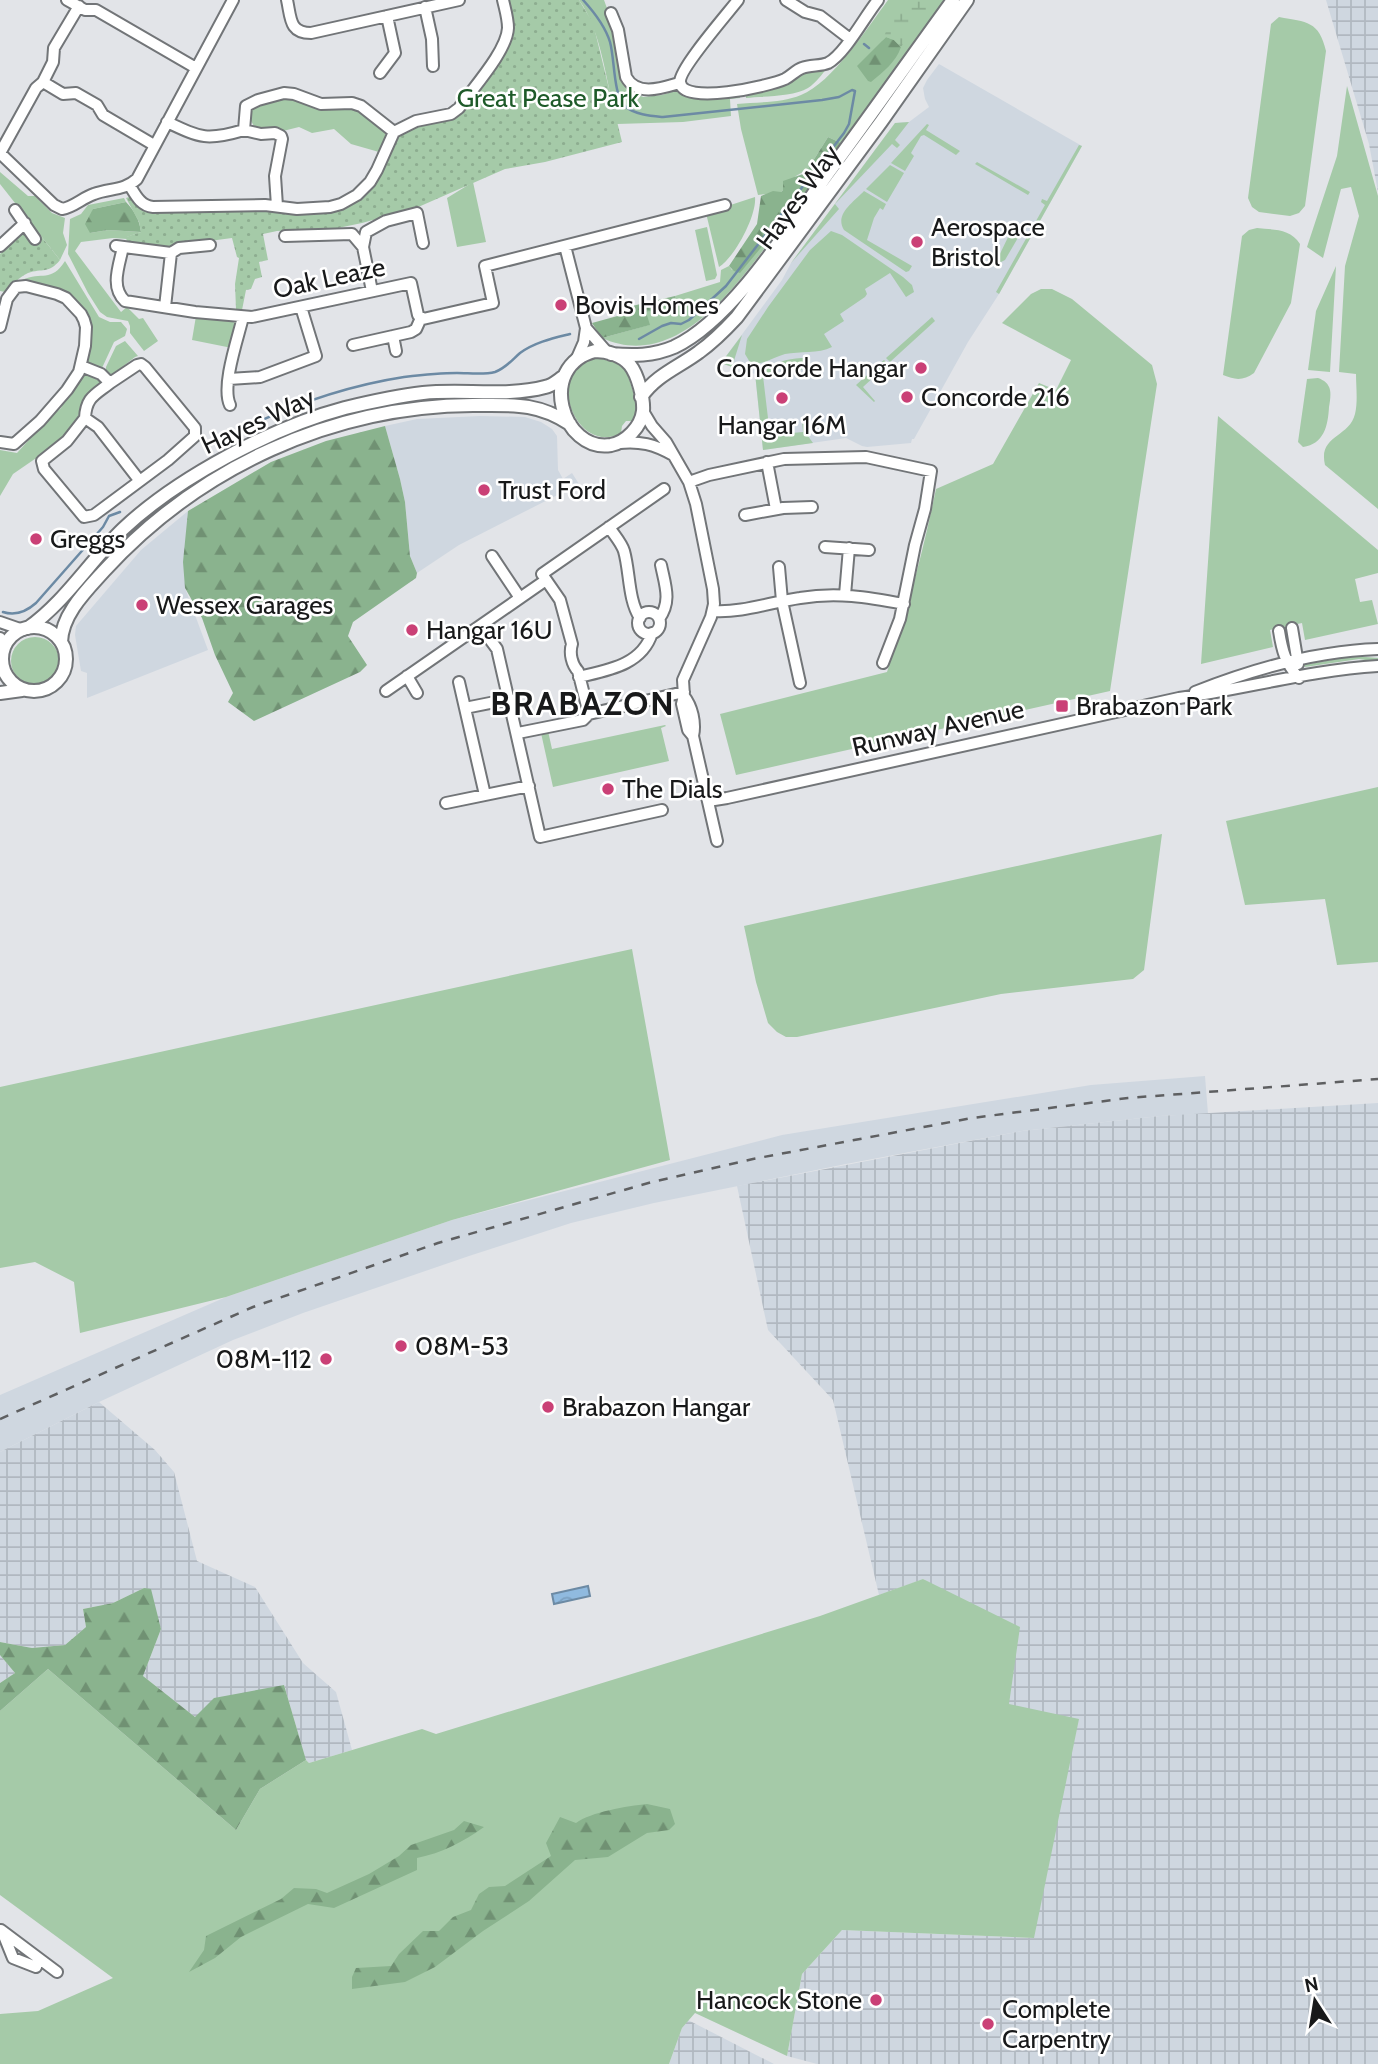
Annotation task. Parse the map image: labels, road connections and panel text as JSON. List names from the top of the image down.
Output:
{
  "streets": {
    "street": ["Hayes Way", "Oak Leaze", "Runway Avenue"]
  },
  "districts": ["BRABAZON"],
  "parks": ["Great Pease Park"],
  "places": {
    "other": [
      "Aerospace Bristol",
      "Bovis Homes",
      "Concorde Hangar",
      "Concorde 216",
      "Hangar 16M",
      "Trust Ford",
      "Greggs",
      "Wessex Garages",
      "Hangar 16U",
      "The Dials",
      "08M-53",
      "08M-112",
      "Brabazon Hangar",
      "Hancock Stone",
      "Complete Carpentry"
    ],
    "transit": ["Brabazon Park"]
  },
  "north": "top"
}
